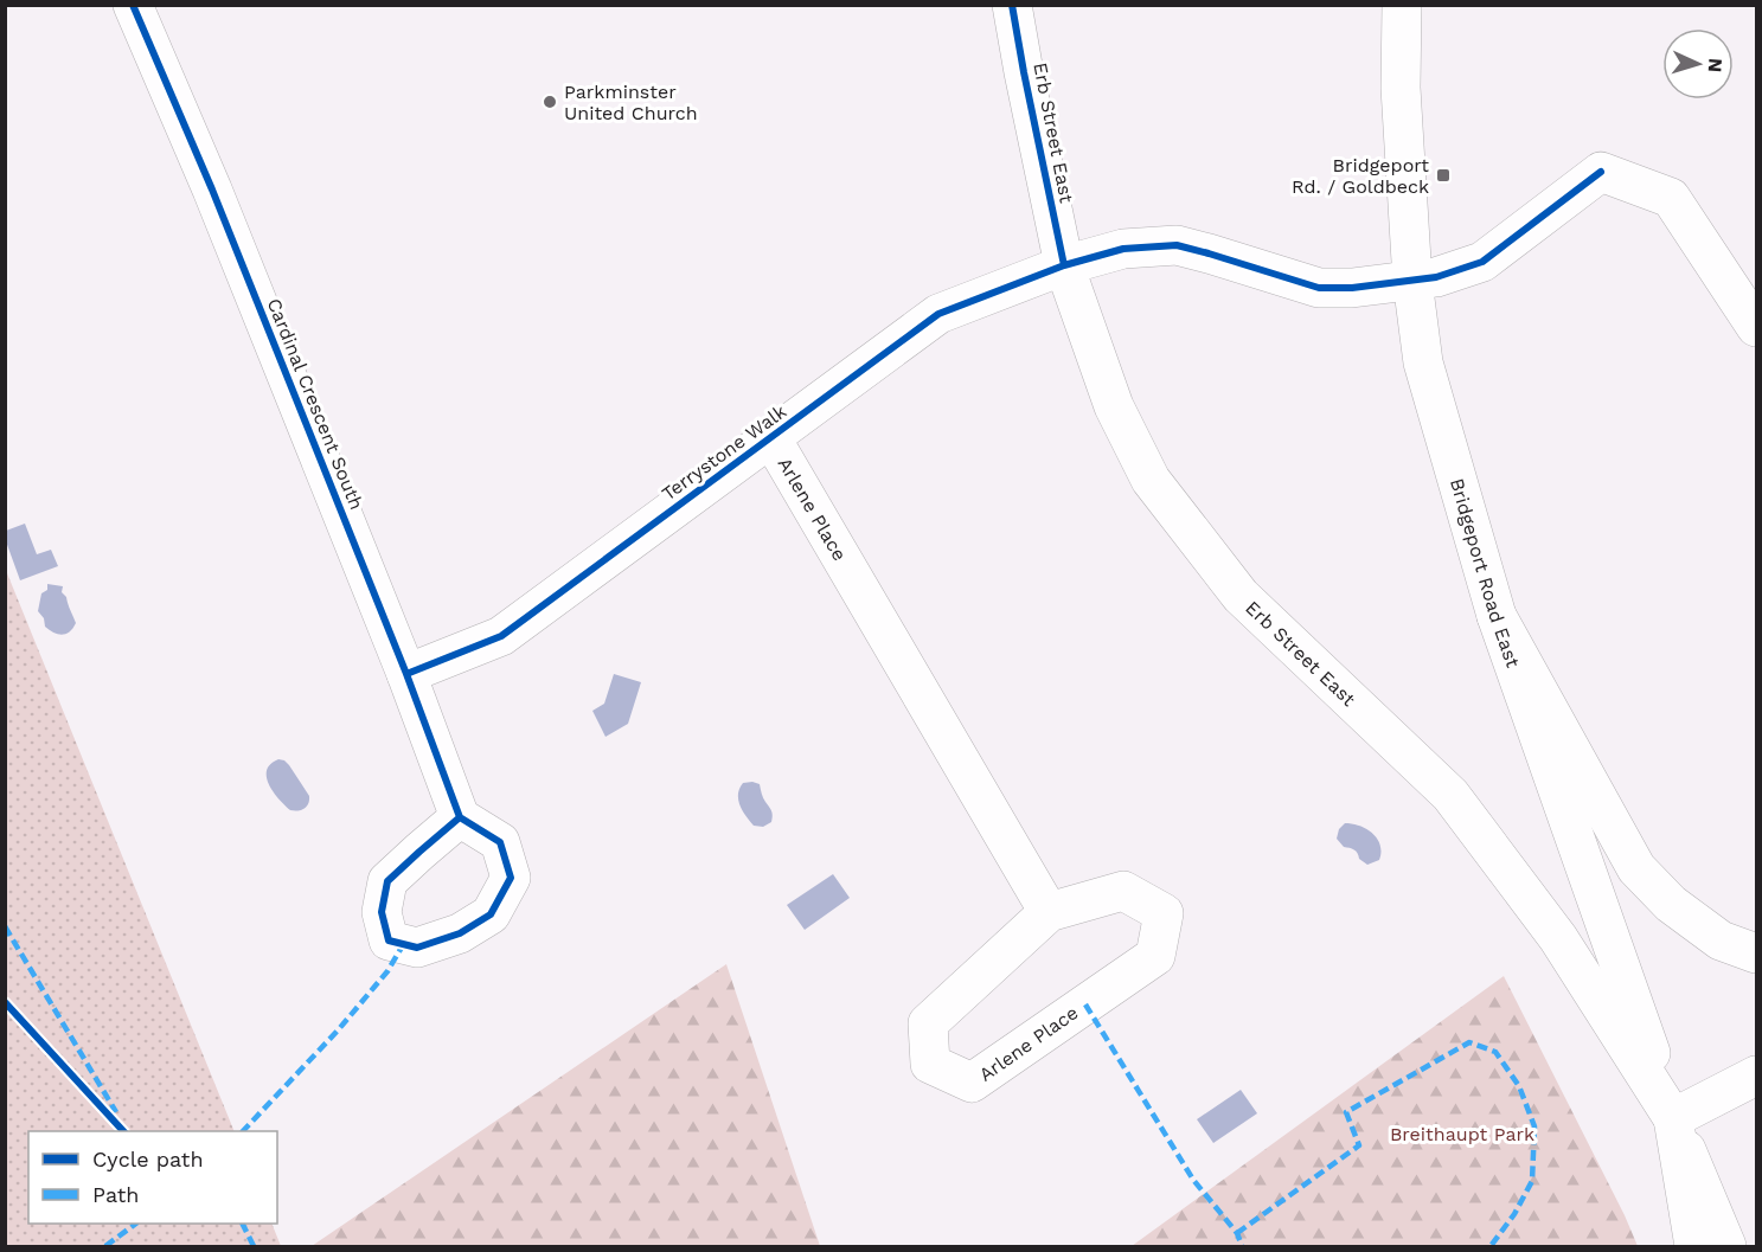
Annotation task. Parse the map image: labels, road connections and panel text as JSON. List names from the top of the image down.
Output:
{
  "streets": {
    "main road": [
      "Erb Street East",
      "Cardinal Crescent South",
      "Terrystone Walk",
      "Arlene Place",
      "Bridgeport Road East"
    ]
  },
  "crossings": [
    ["Erb Street East", "Terrystone Walk"],
    ["Erb Street East", "Bridgeport Road East"],
    ["Cardinal Crescent South", "Terrystone Walk"],
    ["Terrystone Walk", "Arlene Place"],
    ["Terrystone Walk", "Bridgeport Road East"]
  ],
  "parks": ["Breithaupt Park"],
  "places": {
    "other": ["Parkminster United Church"],
    "transit": ["Bridgeport Rd. / Goldbeck"]
  },
  "legend": ["Cycle path", "Path"],
  "north": "right"
}
